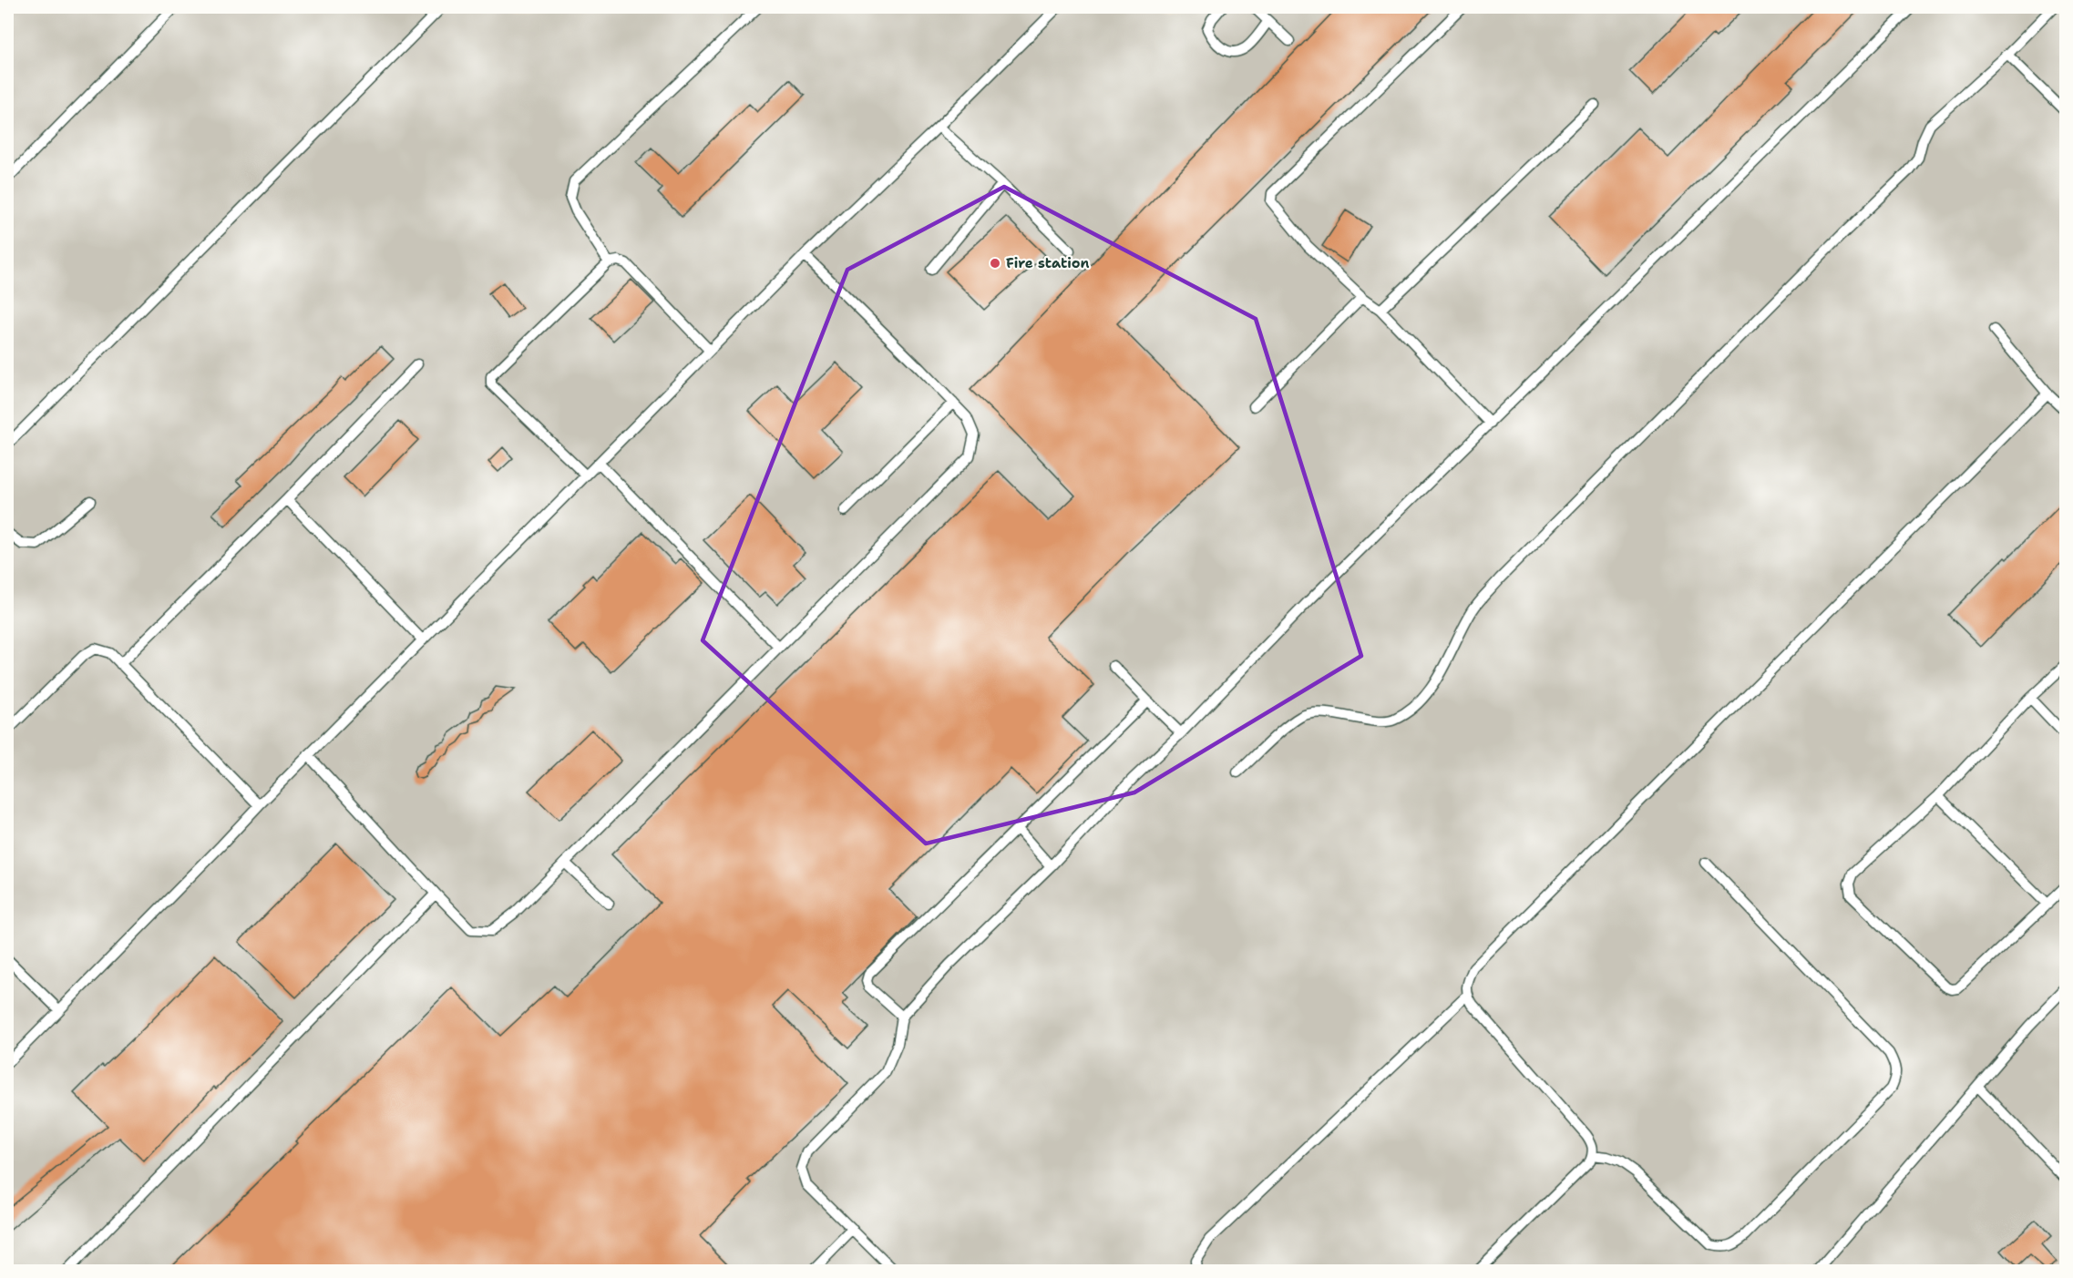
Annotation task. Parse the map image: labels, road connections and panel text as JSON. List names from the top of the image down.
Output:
{
  "places": ["Fire station"]
}
